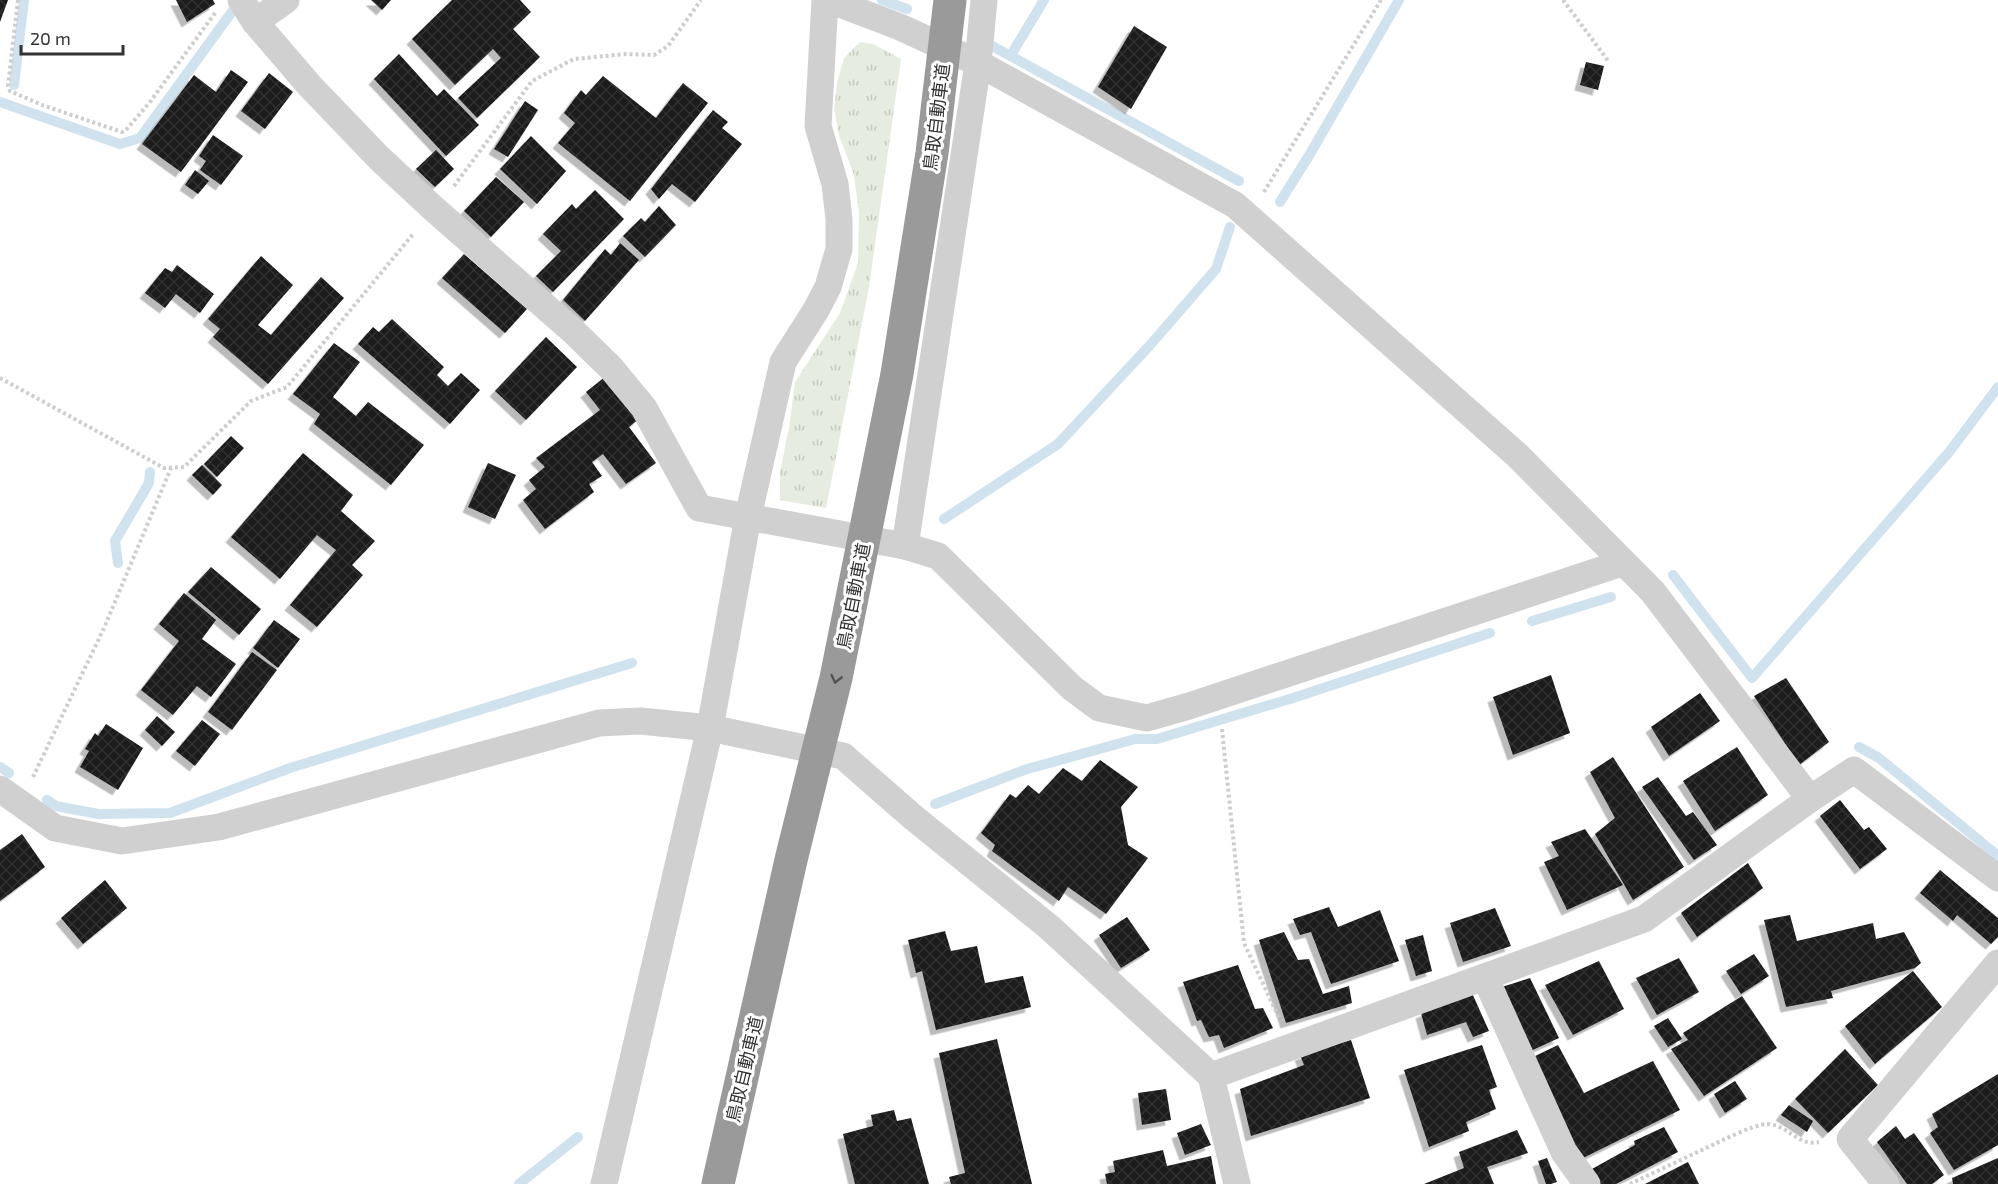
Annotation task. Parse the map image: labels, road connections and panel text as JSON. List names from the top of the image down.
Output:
{
  "streets": {
    "highway": ["鳥取自動車道"]
  },
  "scale_bar": "20 m"
}
